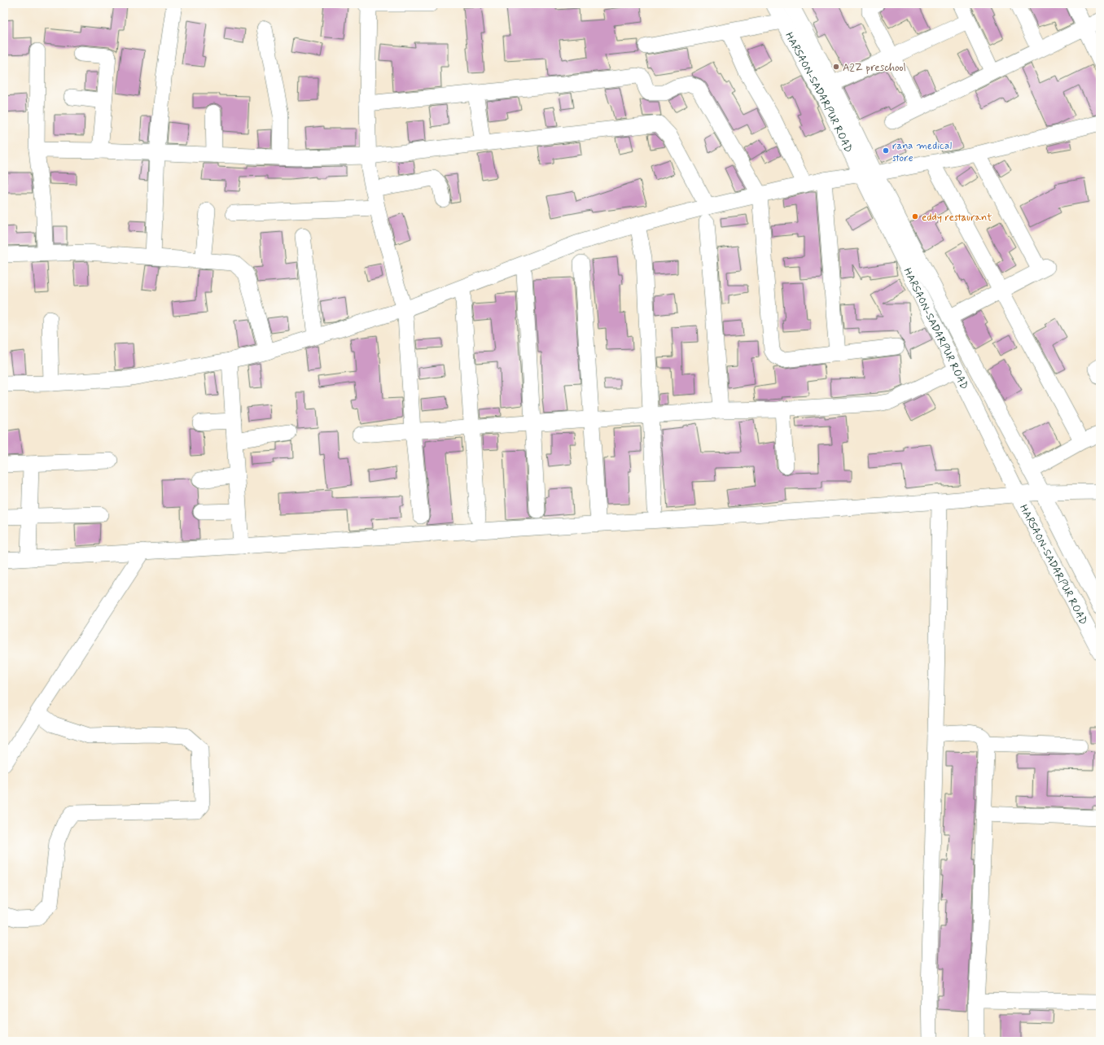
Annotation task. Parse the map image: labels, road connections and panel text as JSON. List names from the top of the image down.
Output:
{
  "streets": {
    "street": ["HARSAON-SADARPUR ROAD"]
  },
  "places": ["A2Z preschool", "rana medical store", "eddy restaurant"]
}
